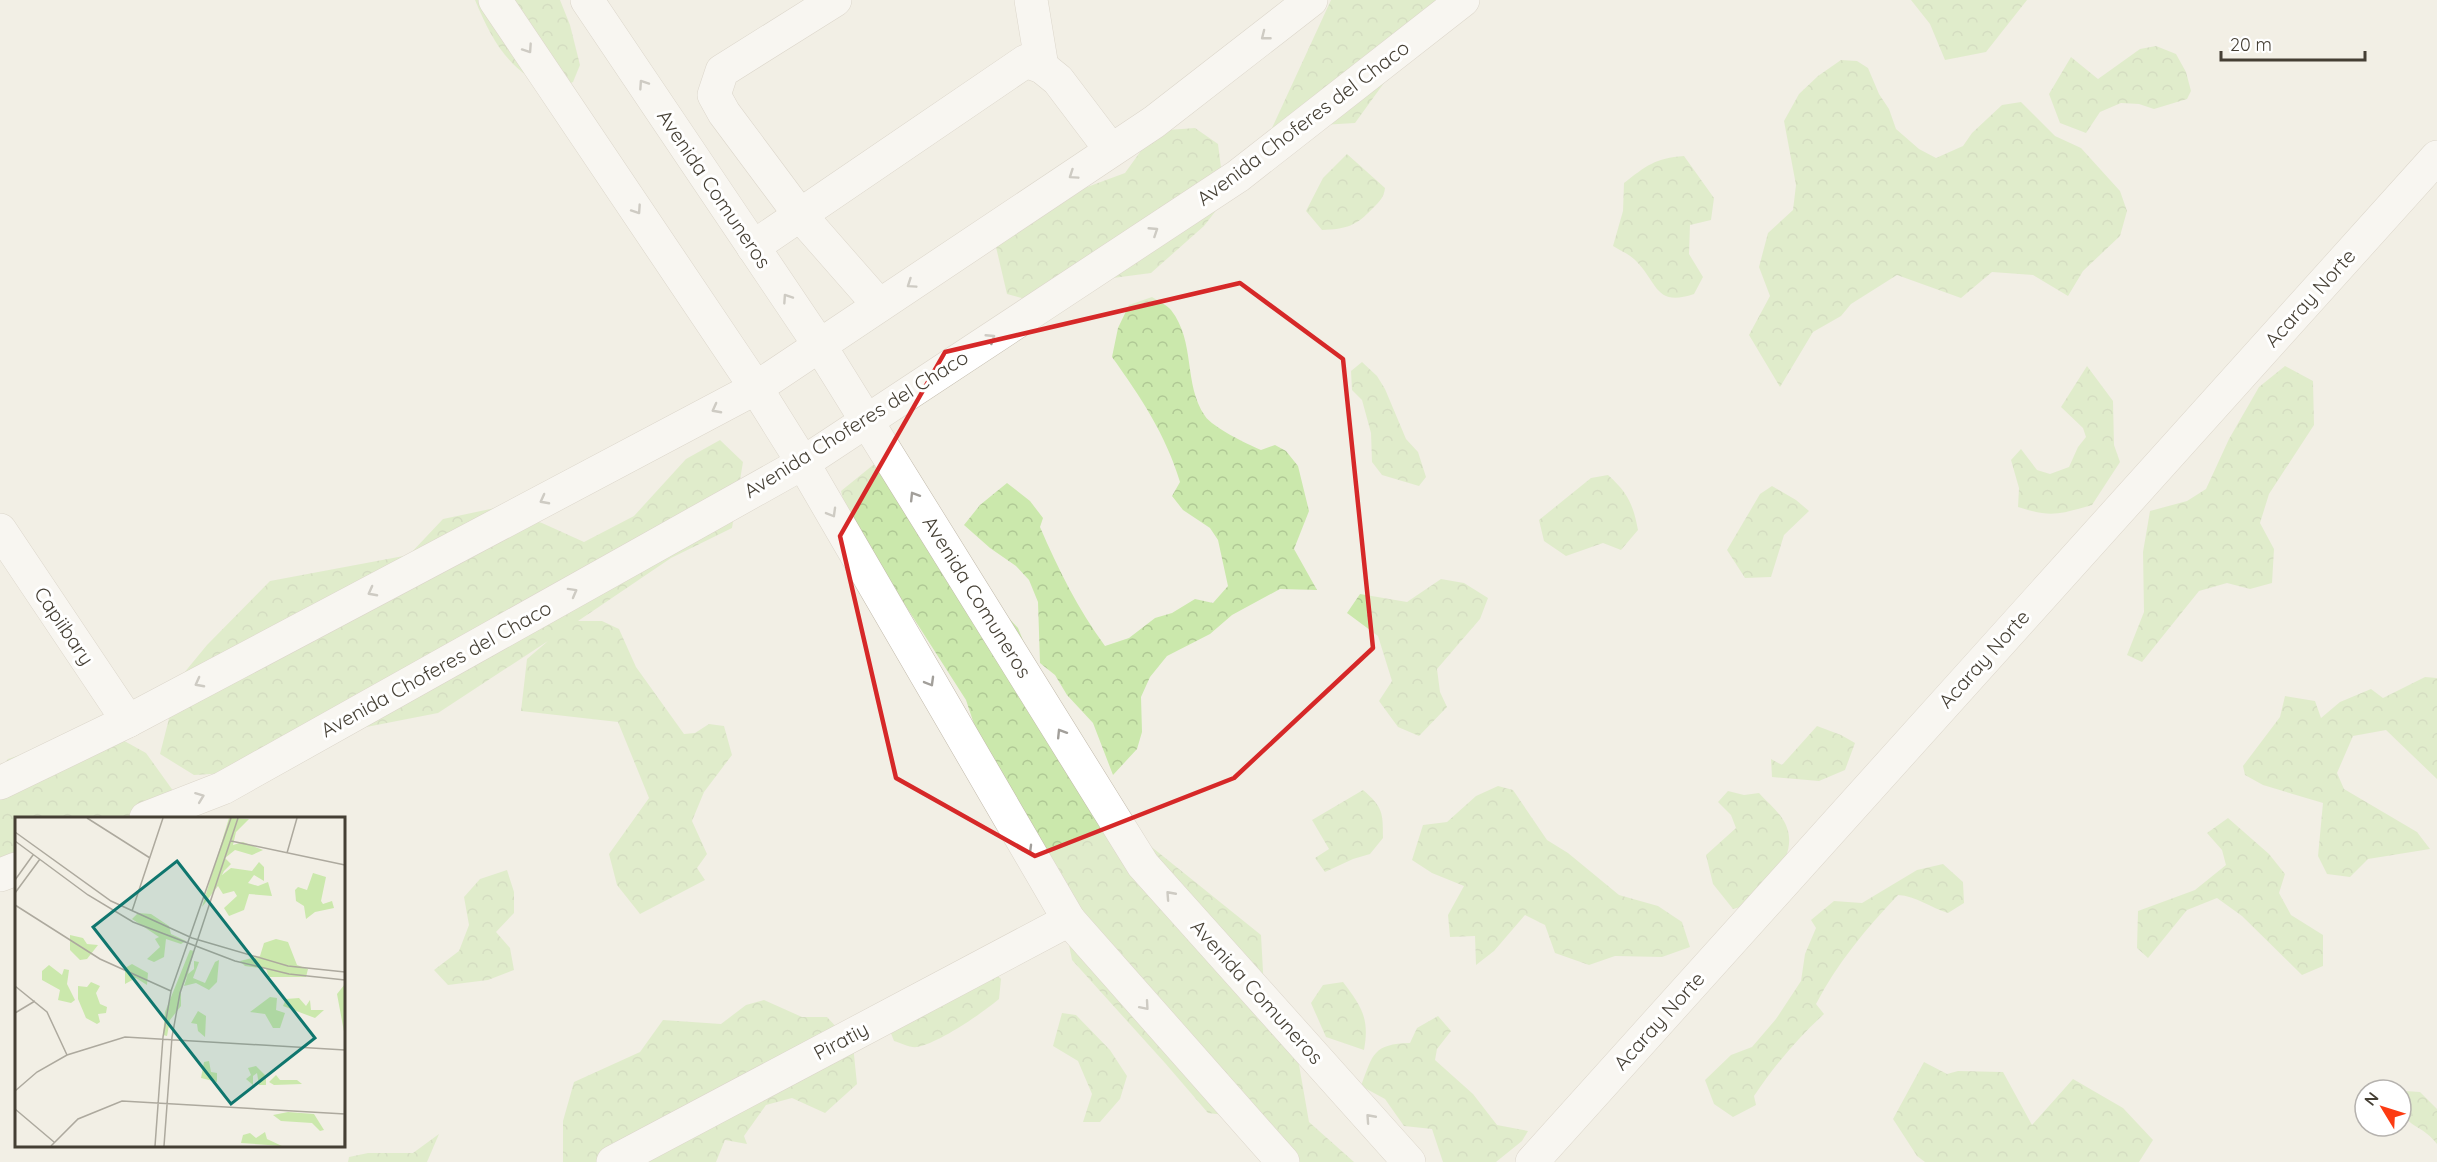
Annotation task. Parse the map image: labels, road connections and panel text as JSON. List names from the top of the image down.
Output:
{
  "streets": {
    "street": [
      "Avenida Choferes del Chaco",
      "Avenida Comuneros",
      "Acaray Norte",
      "Capiibary",
      "Piratiy"
    ]
  },
  "crossings": [
    ["Avenida Choferes del Chaco", "Avenida Comuneros"]
  ],
  "scale_bar": "20 m",
  "north": "top left"
}
